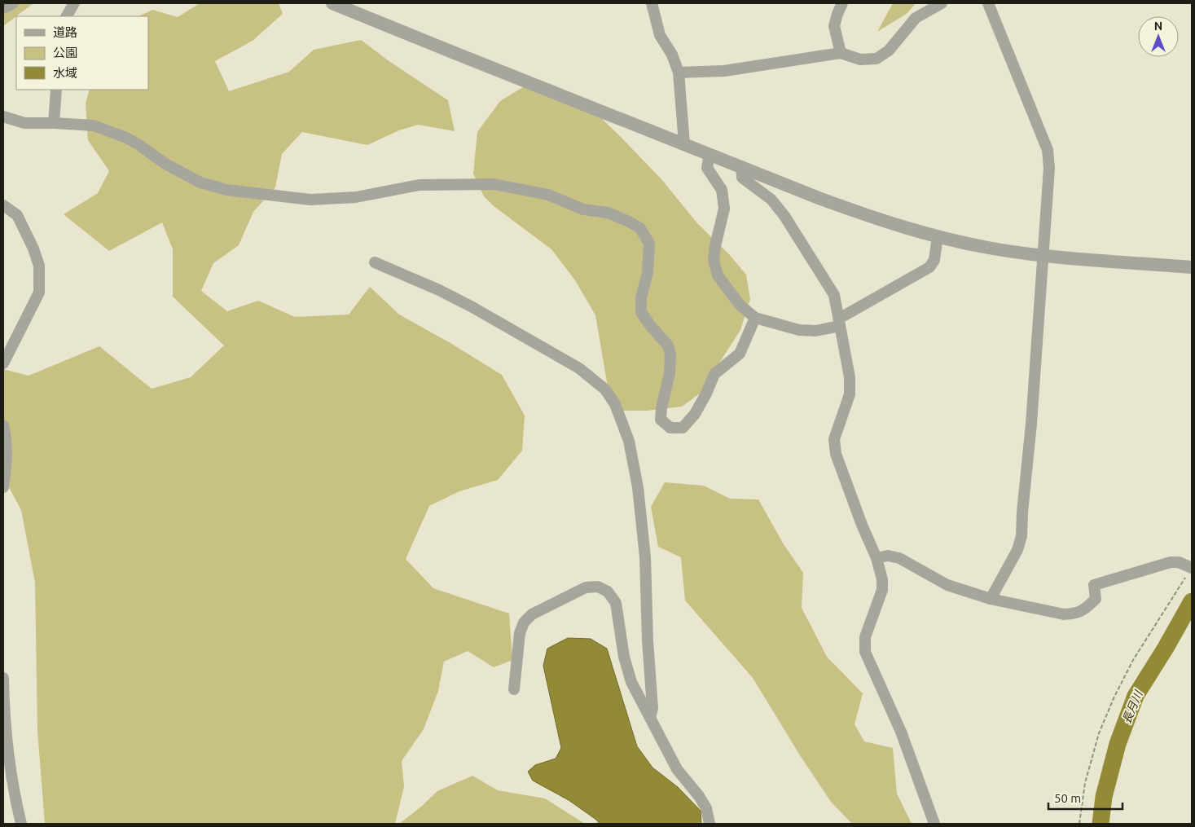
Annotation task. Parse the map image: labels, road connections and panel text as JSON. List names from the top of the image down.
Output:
{
  "water": ["長月川"],
  "legend": ["道路", "公園", "水域"],
  "scale_bar": "50 m",
  "north": "top"
}
